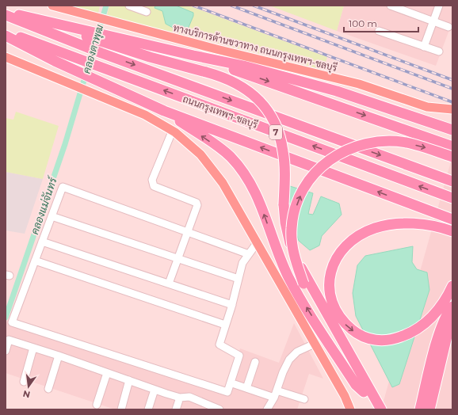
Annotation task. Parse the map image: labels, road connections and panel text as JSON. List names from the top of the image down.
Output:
{
  "streets": {
    "highway": ["ถนนกรุงเทพฯ-ชลบุรี", "7"],
    "main road": ["ทางบริการด้านขวาทาง ถนนกรุงเทพฯ-ชลบุรี"]
  },
  "water": ["คลองตาพุฒ", "คลองแม่จันทร์"],
  "scale_bar": "100 m",
  "north": "bottom"
}
